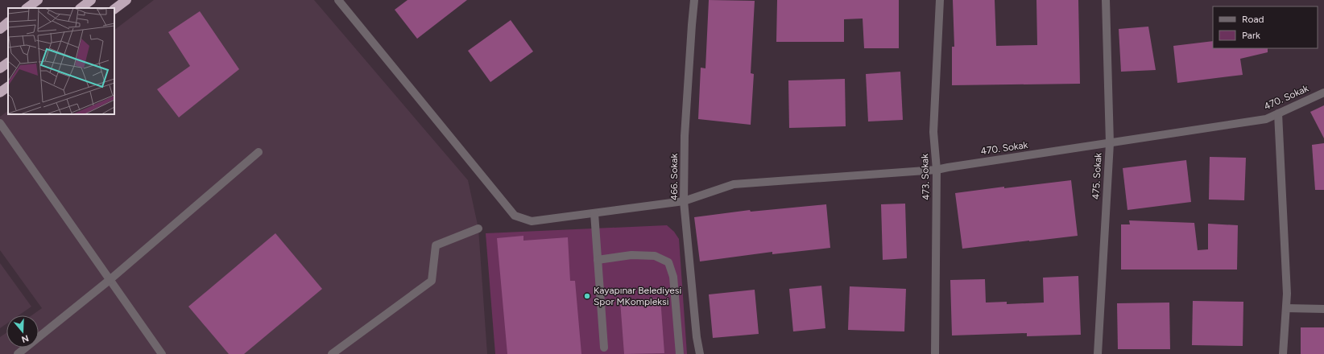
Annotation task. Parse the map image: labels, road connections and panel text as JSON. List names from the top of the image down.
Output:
{
  "streets": {
    "street": [
      "470. Sokak",
      "475. Sokak",
      "466. Sokak",
      "473. Sokak"
    ]
  },
  "crossings": [
    ["470. Sokak", "475. Sokak"],
    ["470. Sokak", "466. Sokak"],
    ["470. Sokak", "473. Sokak"]
  ],
  "places": ["Kayapınar Belediyesi Spor MKompleksi"],
  "legend": ["Road", "Park"],
  "north": "bottom"
}
